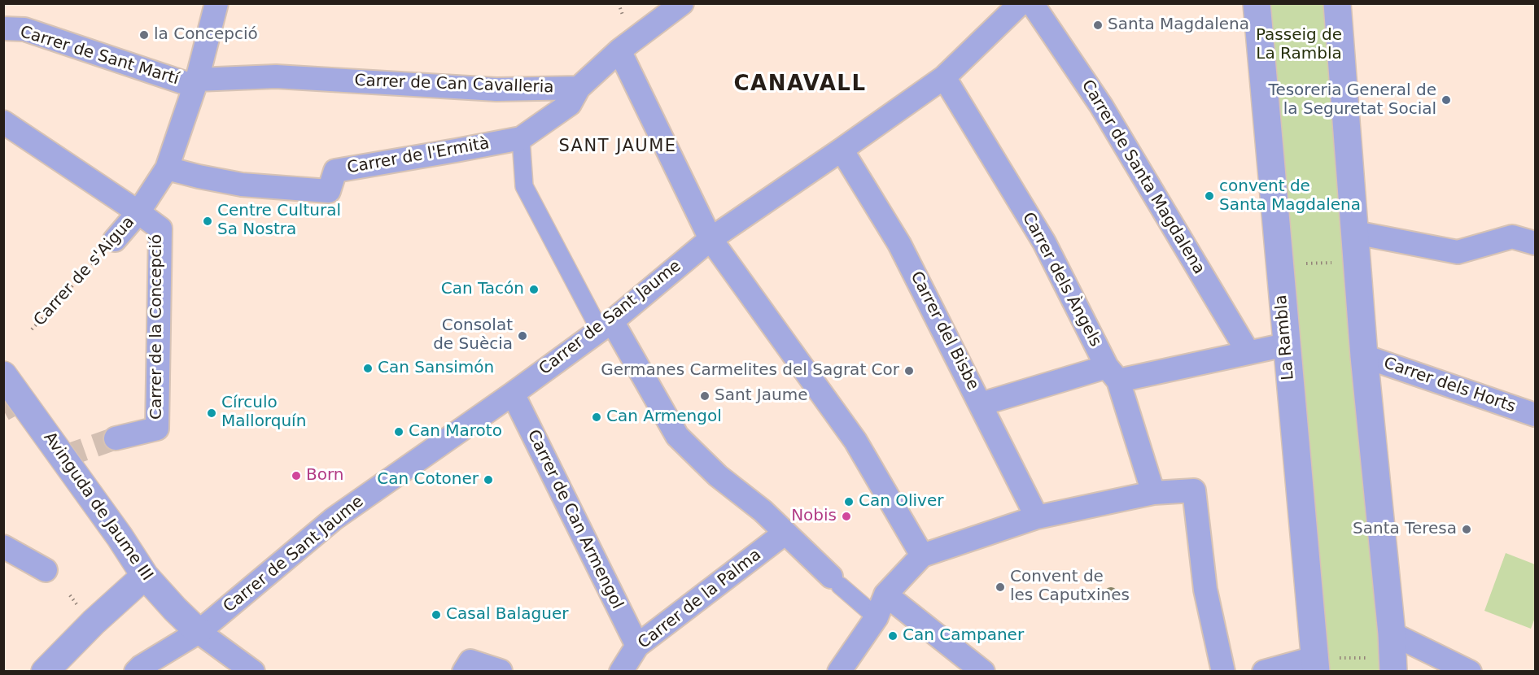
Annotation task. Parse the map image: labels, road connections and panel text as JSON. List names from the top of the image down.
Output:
{
  "streets": {
    "street": [
      "Carrer de Sant Martí",
      "Carrer de Can Cavalleria",
      "Carrer de l'Ermità",
      "Carrer de Santa Magdalena",
      "Carrer de s'Aigua",
      "Carrer dels Àngels",
      "Carrer de Sant Jaume",
      "Carrer de la Concepció",
      "Carrer del Bisbe",
      "La Rambla",
      "Carrer dels Horts",
      "Avinguda de Jaume III",
      "Carrer de Can Armengol",
      "Carrer de la Palma"
    ]
  },
  "crossings": [
    ["Carrer de Sant Martí", "Carrer de Can Cavalleria"],
    ["Carrer de Sant Martí", "Carrer de la Concepció"],
    ["Carrer de Can Cavalleria", "Carrer de l'Ermità"],
    ["Carrer de Can Cavalleria", "Carrer de la Concepció"],
    ["Carrer de l'Ermità", "Carrer de la Concepció"],
    ["Carrer de s'Aigua", "Carrer de la Concepció"],
    ["Carrer dels Àngels", "Carrer de Sant Jaume"],
    ["Carrer de Sant Jaume", "Carrer del Bisbe"],
    ["Carrer de Sant Jaume", "Avinguda de Jaume III"],
    ["Carrer de Sant Jaume", "Carrer de Can Armengol"],
    ["Carrer de Can Armengol", "Carrer de la Palma"]
  ],
  "districts": ["CANAVALL", "SANT JAUME"],
  "parks": ["Passeig de La Rambla"],
  "places": [
    "Santa Magdalena",
    "la Concepció",
    "Tesoreria General de la Seguretat Social",
    "convent de Santa Magdalena",
    "Centre Cultural Sa Nostra",
    "Can Tacón",
    "Consolat de Suècia",
    "Can Sansimón",
    "Germanes Carmelites del Sagrat Cor",
    "Sant Jaume",
    "Círculo Mallorquín",
    "Can Armengol",
    "Can Maroto",
    "Born",
    "Can Cotoner",
    "Can Oliver",
    "Nobis",
    "Santa Teresa",
    "Convent de les Caputxines",
    "Casal Balaguer",
    "Can Campaner"
  ]
}
